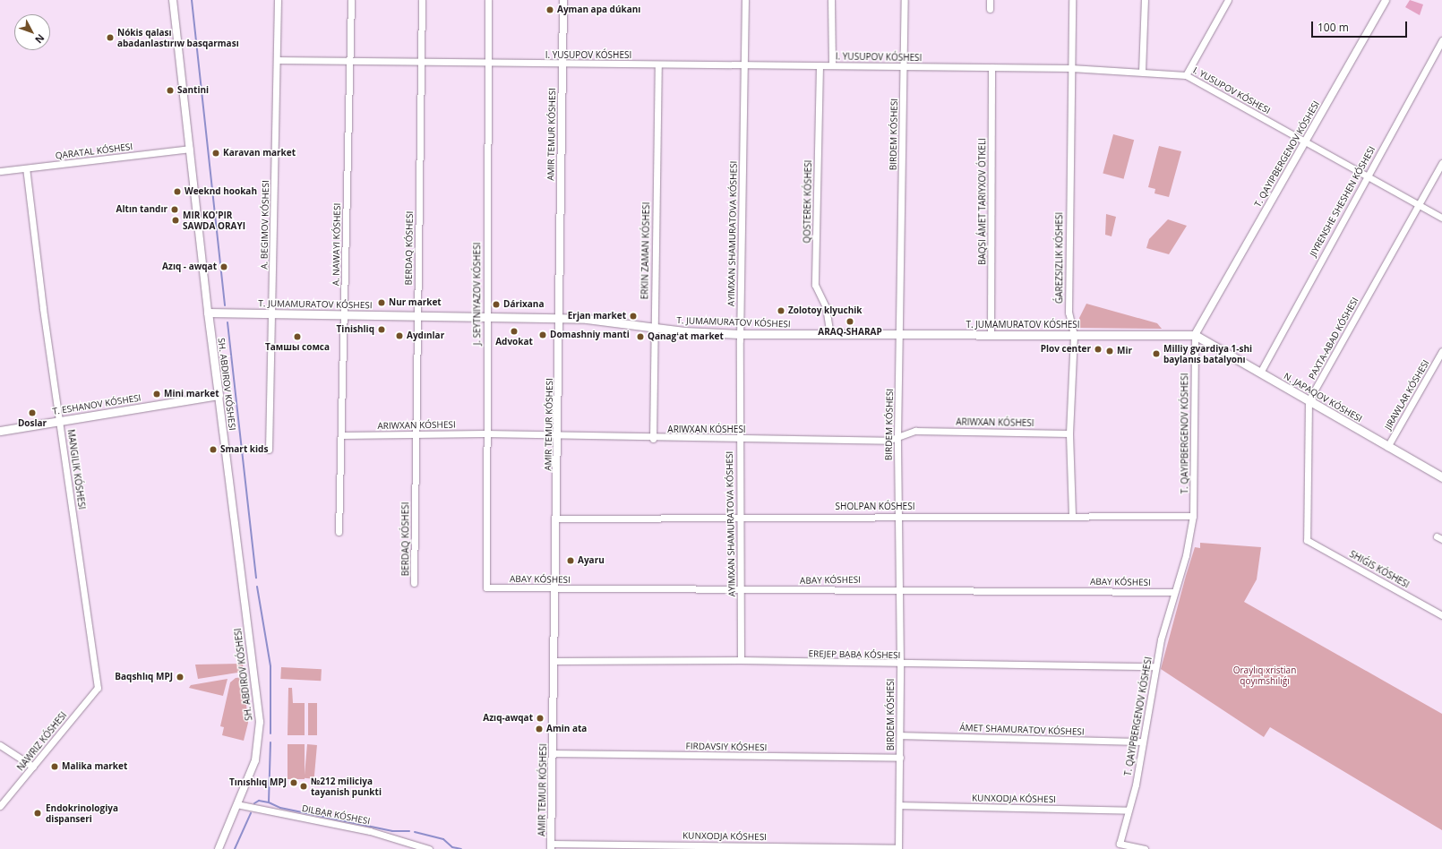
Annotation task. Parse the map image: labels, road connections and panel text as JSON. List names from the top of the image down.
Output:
{
  "streets": {
    "main road": [
      "T. JUMAMURATOV KÓSHESI",
      "SH. ABDIROV KÓSHESI",
      "N. JAPAQOV KÓSHESI",
      "T. ESHANOV KÓSHESI"
    ],
    "street": [
      "I. YUSUPOV KÓSHESI",
      "AMIR TEMUR KÓSHESI",
      "BIRDEM KÓSHESI",
      "QARATAL KÓSHESI",
      "QOSTEREK KÓSHESI",
      "JIYRENSHE SHESHEN KÓSHESI",
      "A. BEGIMOV KÓSHESI",
      "BERDAQ KÓSHESI",
      "ERKIN ZAMAN KÓSHESI",
      "ǴAREZSIZLIK KÓSHESI",
      "J. SEYTNIYAZOV KÓSHESI",
      "PAXTA-ABAD KÓSHESI",
      "MANGILIK KÓSHESI",
      "SHOLPAN KÓSHESI",
      "ABAY KÓSHESI",
      "EREJEP BABA KÓSHESI",
      "ÁMET SHAMURATOV KÓSHESI",
      "FIRDAVSIY KÓSHESI",
      "KUNXODJA KÓSHESI",
      "DILBAR KÓSHESI"
    ]
  },
  "crossings": [
    ["I. YUSUPOV KÓSHESI", "AMIR TEMUR KÓSHESI"],
    ["I. YUSUPOV KÓSHESI", "BIRDEM KÓSHESI"],
    ["I. YUSUPOV KÓSHESI", "QOSTEREK KÓSHESI"],
    ["I. YUSUPOV KÓSHESI", "JIYRENSHE SHESHEN KÓSHESI"],
    ["I. YUSUPOV KÓSHESI", "A. BEGIMOV KÓSHESI"],
    ["I. YUSUPOV KÓSHESI", "BERDAQ KÓSHESI"],
    ["I. YUSUPOV KÓSHESI", "ERKIN ZAMAN KÓSHESI"],
    ["I. YUSUPOV KÓSHESI", "ǴAREZSIZLIK KÓSHESI"],
    ["I. YUSUPOV KÓSHESI", "J. SEYTNIYAZOV KÓSHESI"],
    ["I. YUSUPOV KÓSHESI", "PAXTA-ABAD KÓSHESI"],
    ["AMIR TEMUR KÓSHESI", "T. JUMAMURATOV KÓSHESI"],
    ["AMIR TEMUR KÓSHESI", "SHOLPAN KÓSHESI"],
    ["AMIR TEMUR KÓSHESI", "ABAY KÓSHESI"],
    ["AMIR TEMUR KÓSHESI", "EREJEP BABA KÓSHESI"],
    ["AMIR TEMUR KÓSHESI", "FIRDAVSIY KÓSHESI"],
    ["AMIR TEMUR KÓSHESI", "KUNXODJA KÓSHESI"],
    ["BIRDEM KÓSHESI", "T. JUMAMURATOV KÓSHESI"],
    ["BIRDEM KÓSHESI", "SHOLPAN KÓSHESI"],
    ["BIRDEM KÓSHESI", "ABAY KÓSHESI"],
    ["BIRDEM KÓSHESI", "EREJEP BABA KÓSHESI"],
    ["BIRDEM KÓSHESI", "ÁMET SHAMURATOV KÓSHESI"],
    ["BIRDEM KÓSHESI", "FIRDAVSIY KÓSHESI"],
    ["BIRDEM KÓSHESI", "KUNXODJA KÓSHESI"],
    ["QARATAL KÓSHESI", "SH. ABDIROV KÓSHESI"],
    ["QARATAL KÓSHESI", "MANGILIK KÓSHESI"],
    ["QOSTEREK KÓSHESI", "T. JUMAMURATOV KÓSHESI"],
    ["JIYRENSHE SHESHEN KÓSHESI", "N. JAPAQOV KÓSHESI"],
    ["A. BEGIMOV KÓSHESI", "T. JUMAMURATOV KÓSHESI"],
    ["BERDAQ KÓSHESI", "T. JUMAMURATOV KÓSHESI"],
    ["ERKIN ZAMAN KÓSHESI", "T. JUMAMURATOV KÓSHESI"],
    ["ǴAREZSIZLIK KÓSHESI", "T. JUMAMURATOV KÓSHESI"],
    ["ǴAREZSIZLIK KÓSHESI", "SHOLPAN KÓSHESI"],
    ["J. SEYTNIYAZOV KÓSHESI", "T. JUMAMURATOV KÓSHESI"],
    ["J. SEYTNIYAZOV KÓSHESI", "ABAY KÓSHESI"],
    ["T. JUMAMURATOV KÓSHESI", "SH. ABDIROV KÓSHESI"],
    ["T. JUMAMURATOV KÓSHESI", "N. JAPAQOV KÓSHESI"],
    ["PAXTA-ABAD KÓSHESI", "N. JAPAQOV KÓSHESI"],
    ["SH. ABDIROV KÓSHESI", "T. ESHANOV KÓSHESI"],
    ["SH. ABDIROV KÓSHESI", "DILBAR KÓSHESI"],
    ["T. ESHANOV KÓSHESI", "MANGILIK KÓSHESI"]
  ],
  "parks": ["Oraylıq xristian qoyımshılıǵı"],
  "places": [
    "Ayman apa dúkanı",
    "Nókis qalası abadanlastırıw basqarması",
    "Santini",
    "Karavan market",
    "Weeknd hookah",
    "Altın tandır",
    "MIR KO'PIR SAWDA ORAYI",
    "Azıq - awqat",
    "Nur market",
    "Dárixana",
    "Zolotoy klyuchik",
    "Erjan market",
    "ARAQ-SHARAP",
    "Tinishliq",
    "Advokat",
    "Domashniy manti",
    "Aydınlar",
    "Тамшы сомса",
    "Qanagʻat market",
    "Plov center",
    "Mir",
    "Milliy gvardiya 1-shi baylanıs batalyonı",
    "Mini market",
    "Doslar",
    "Smart kids",
    "Ayaru",
    "Baqshlıq MPJ",
    "Azıq-awqat",
    "Amin ata",
    "Malika market",
    "Tınıshlıq MPJ",
    "№212 miliciya tayanish punkti",
    "Endokrinologiya dispanseri"
  ],
  "scale_bar": "100 m",
  "north": "bottom right"
}
